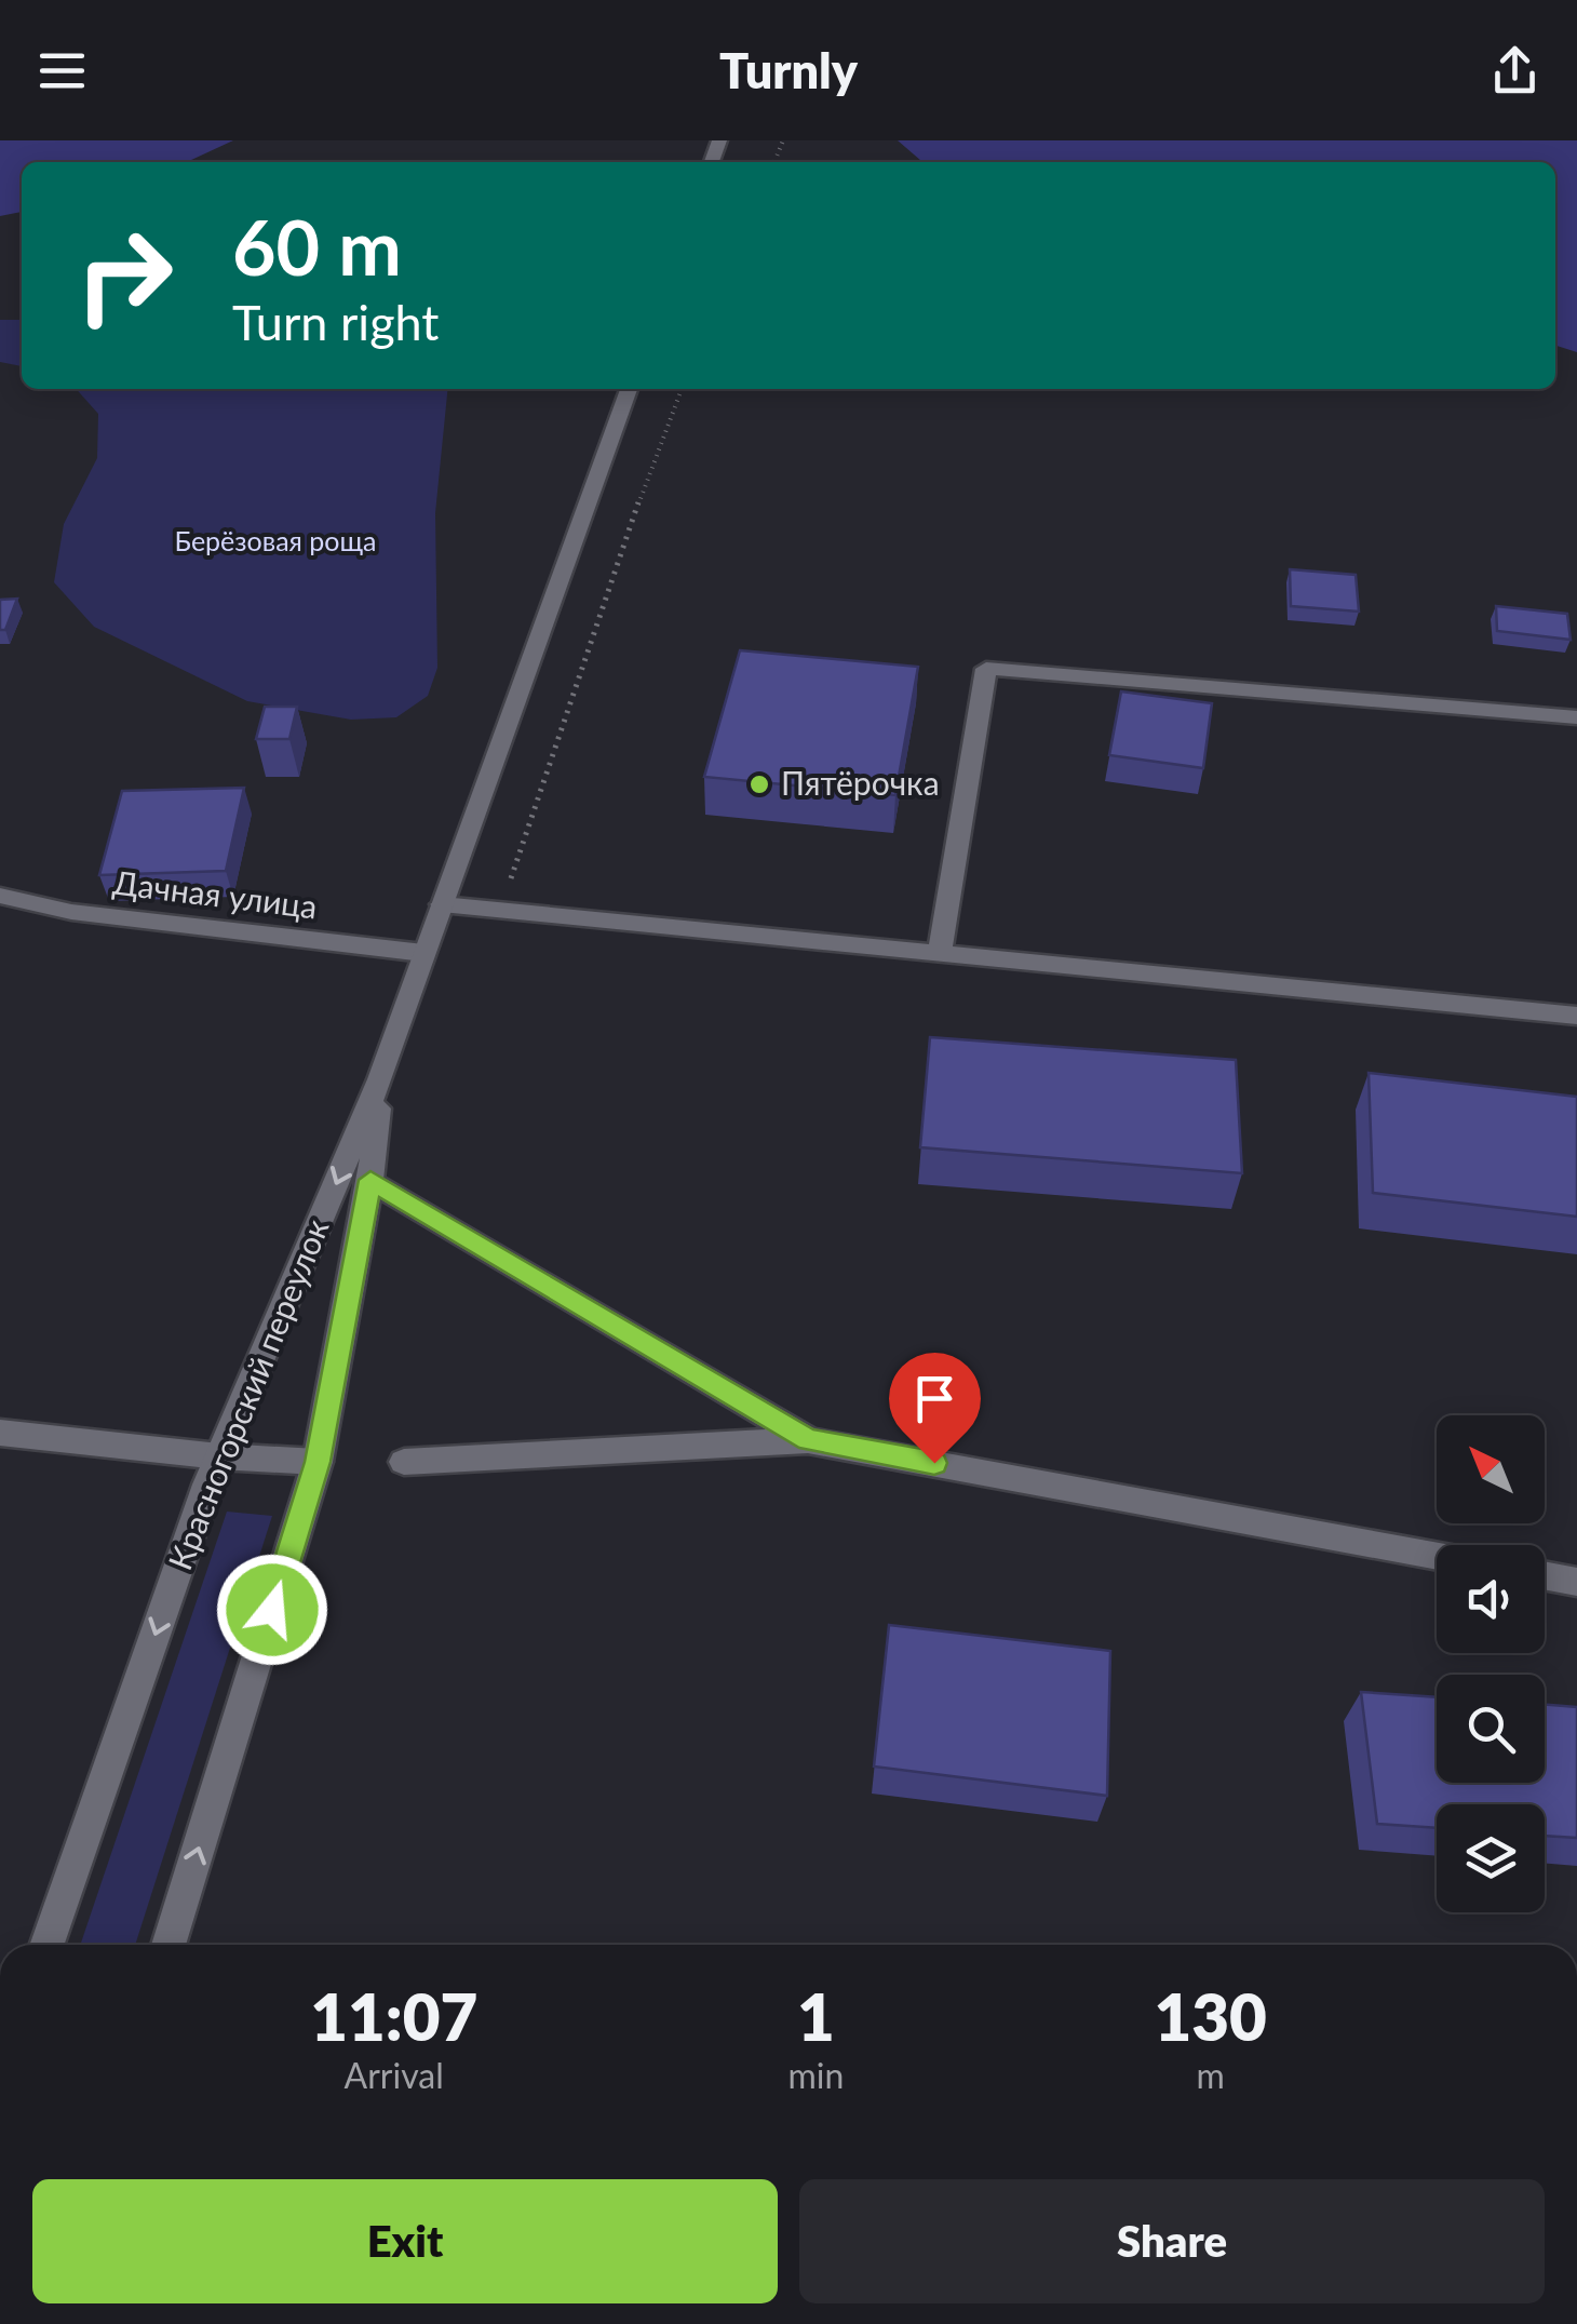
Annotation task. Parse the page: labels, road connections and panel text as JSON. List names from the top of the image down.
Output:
{
  "streets": {
    "main road": ["Дачная улица", "Красногорский переулок"]
  },
  "parks": ["Берёзовая роща"],
  "places": ["Пятёрочка"],
  "north": "top left",
  "page": {
    "header": "Turnly",
    "turn": ["60 m", "Turn right"],
    "eta": [
      "11:07",
      "Arrival",
      "1",
      "min",
      "130",
      "m"
    ],
    "buttons": ["Exit", "Share"]
  }
}
